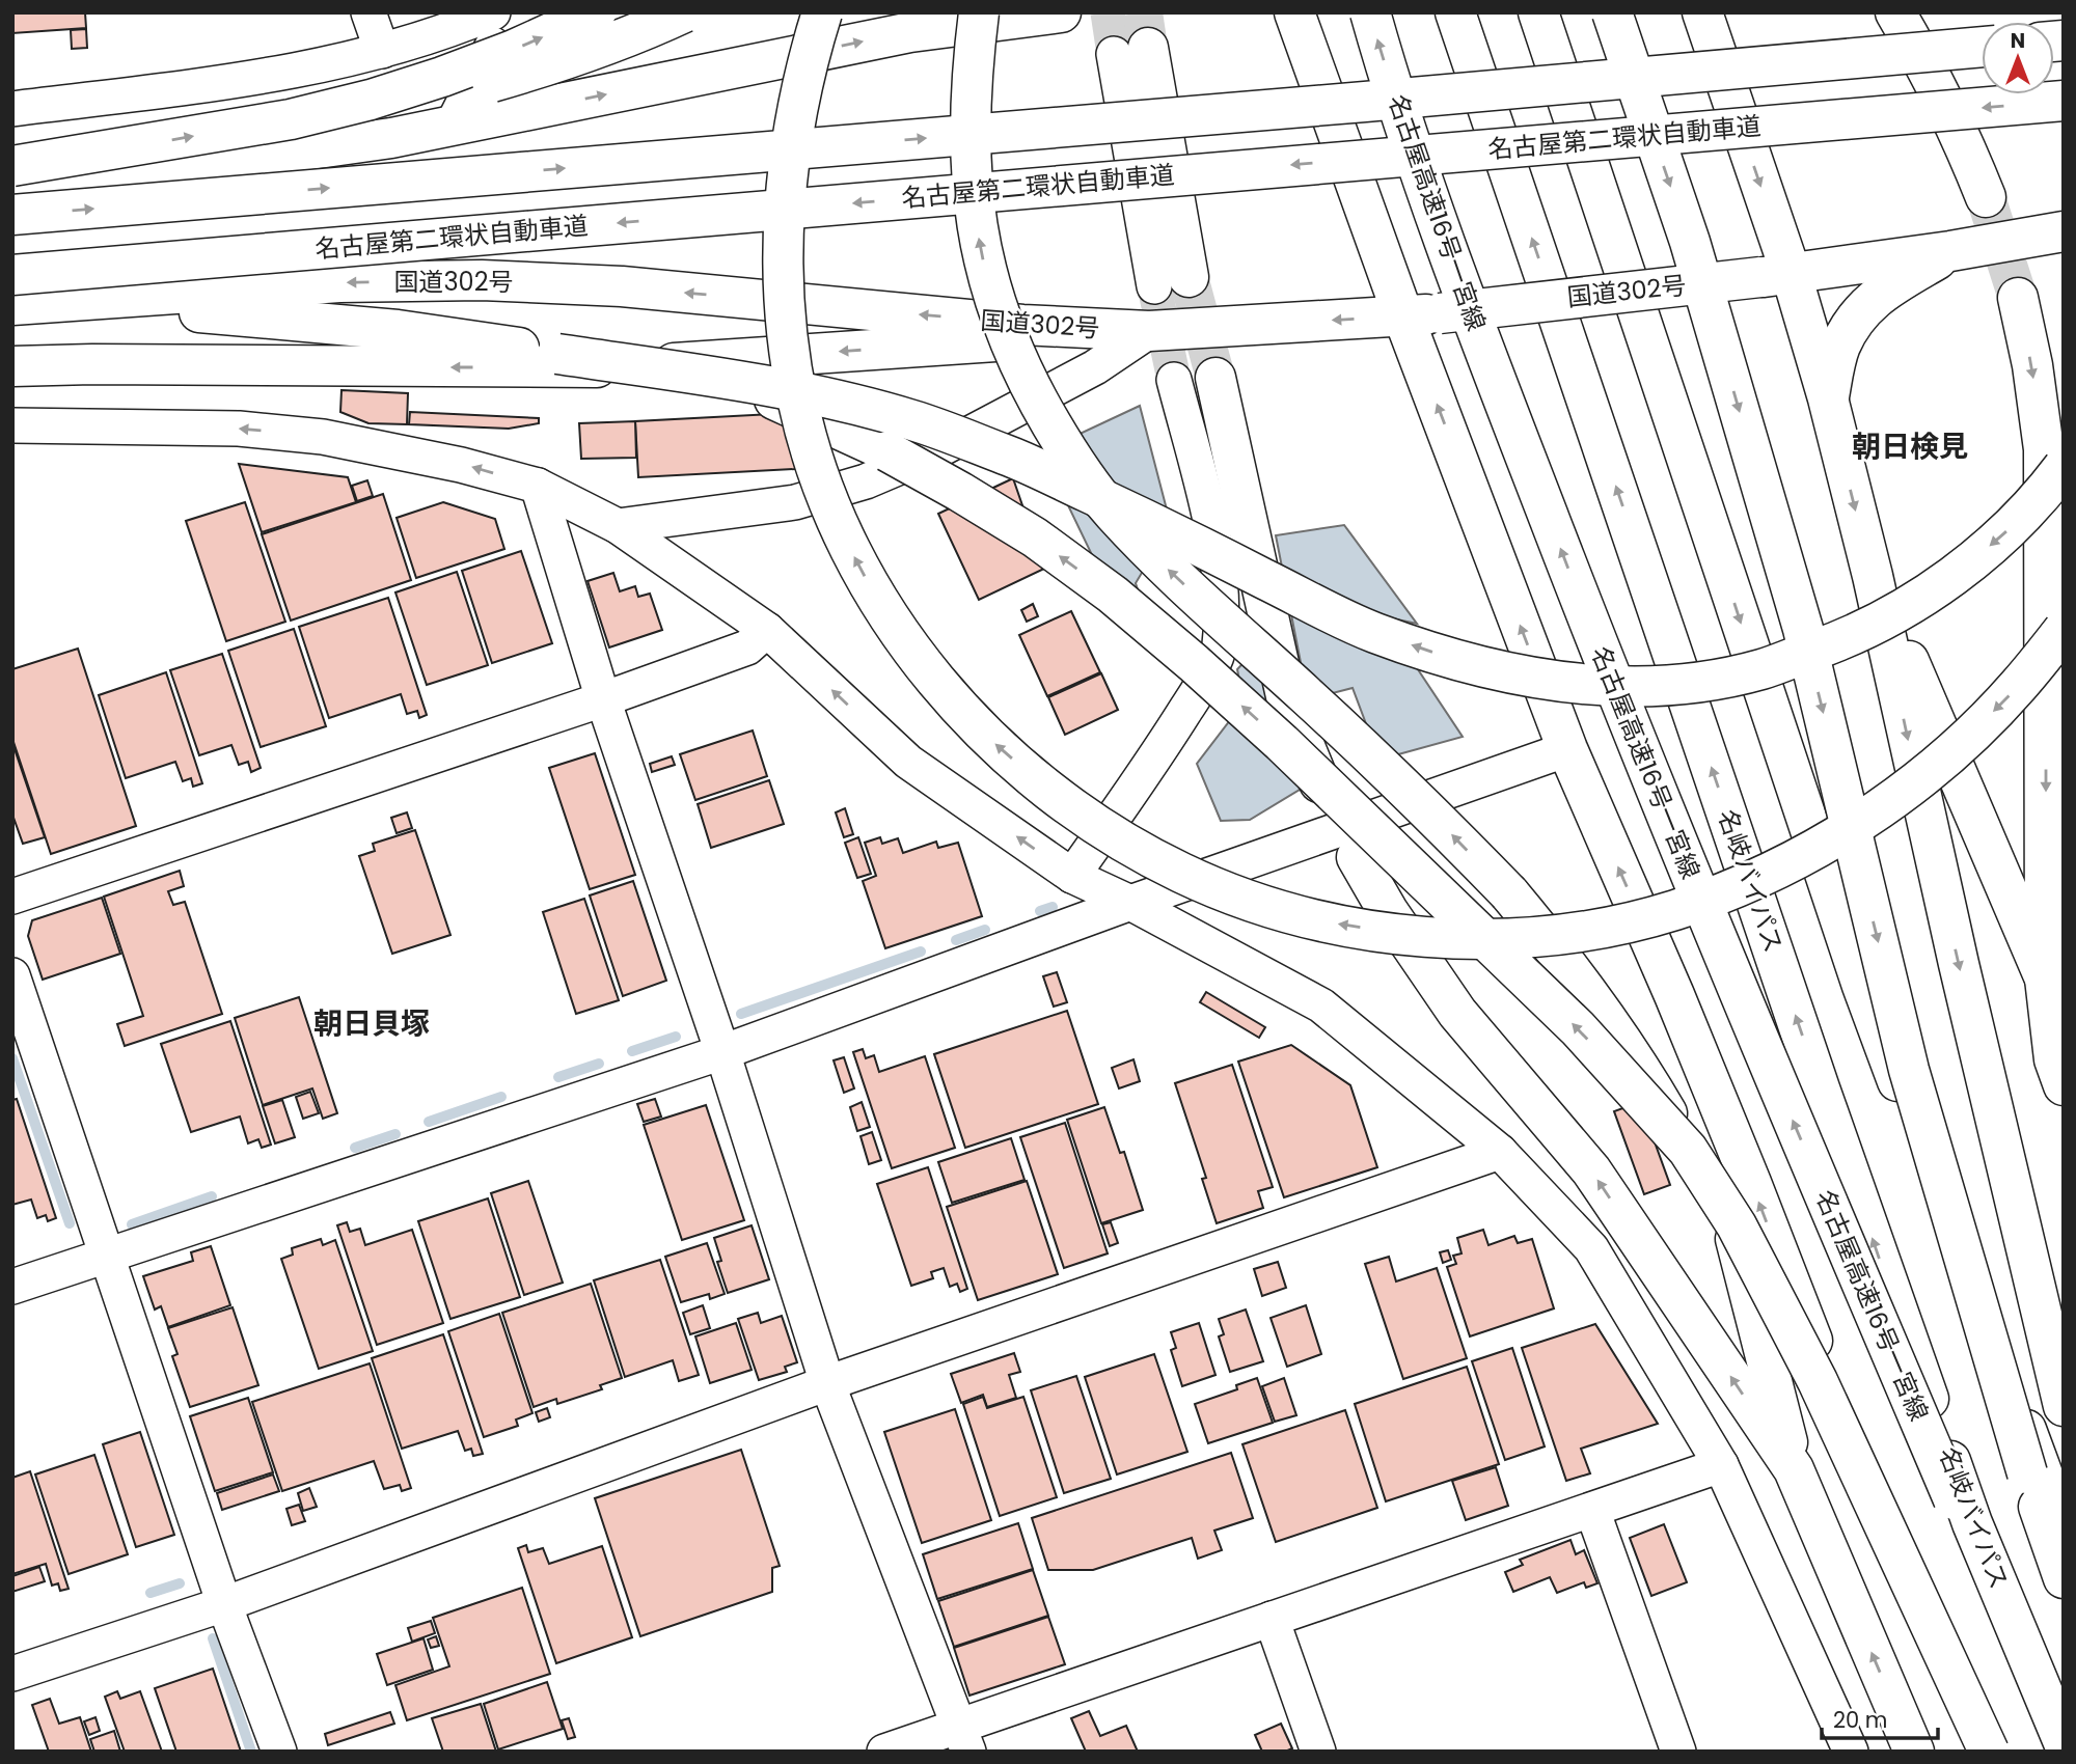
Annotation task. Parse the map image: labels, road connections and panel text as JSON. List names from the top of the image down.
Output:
{
  "streets": {
    "highway": [
      "名古屋第二環状自動車道",
      "名古屋高速16号一宮線",
      "国道302号",
      "名岐バイパス"
    ]
  },
  "districts": ["朝日検見", "朝日貝塚"],
  "scale_bar": "20 m",
  "north": "top"
}
